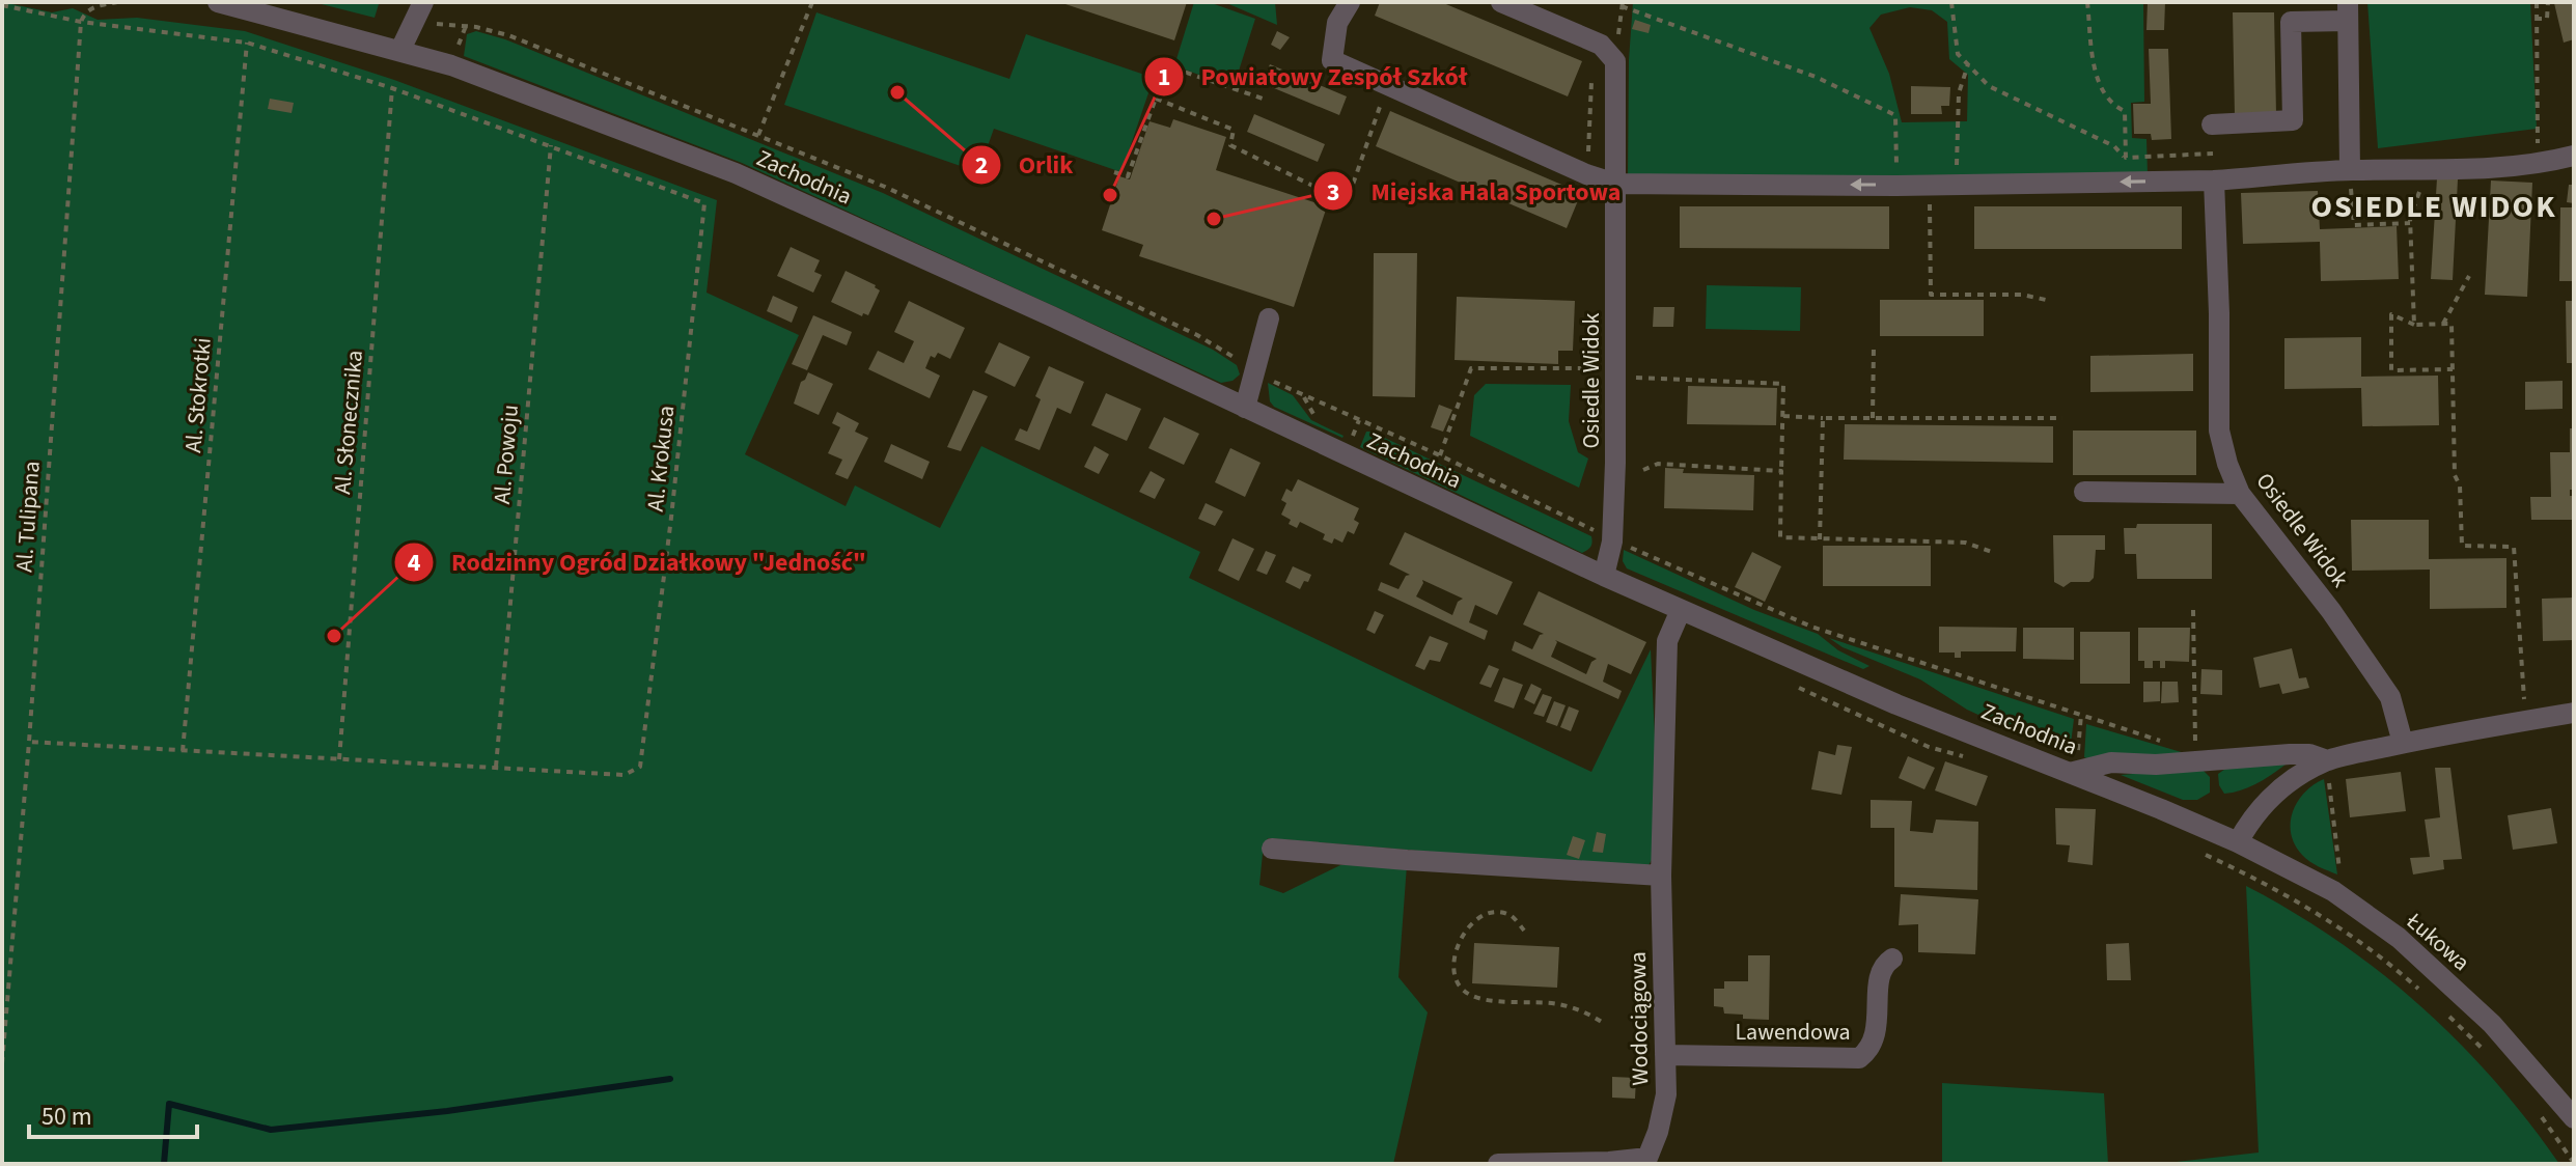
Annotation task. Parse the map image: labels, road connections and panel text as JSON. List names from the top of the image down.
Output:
{
  "streets": {
    "street": [
      "Zachodnia",
      "Osiedle Widok",
      "Łukowa",
      "Wodociągowa",
      "Lawendowa"
    ],
    "path": [
      "Al. Stokrotki",
      "Al. Słonecznika",
      "Al. Powoju",
      "Al. Krokusa",
      "Al. Tulipana"
    ]
  },
  "crossings": [
    ["Zachodnia", "Osiedle Widok"],
    ["Zachodnia", "Łukowa"],
    ["Zachodnia", "Wodociągowa"],
    ["Al. Powoju", "Al. Krokusa"],
    ["Wodociągowa", "Lawendowa"]
  ],
  "districts": ["OSIEDLE WIDOK"],
  "places": [
    "Orlik",
    "Powiatowy Zespół Szkół",
    "Miejska Hala Sportowa",
    "Rodzinny Ogród Działkowy \"Jedność\""
  ],
  "scale_bar": "50 m"
}
